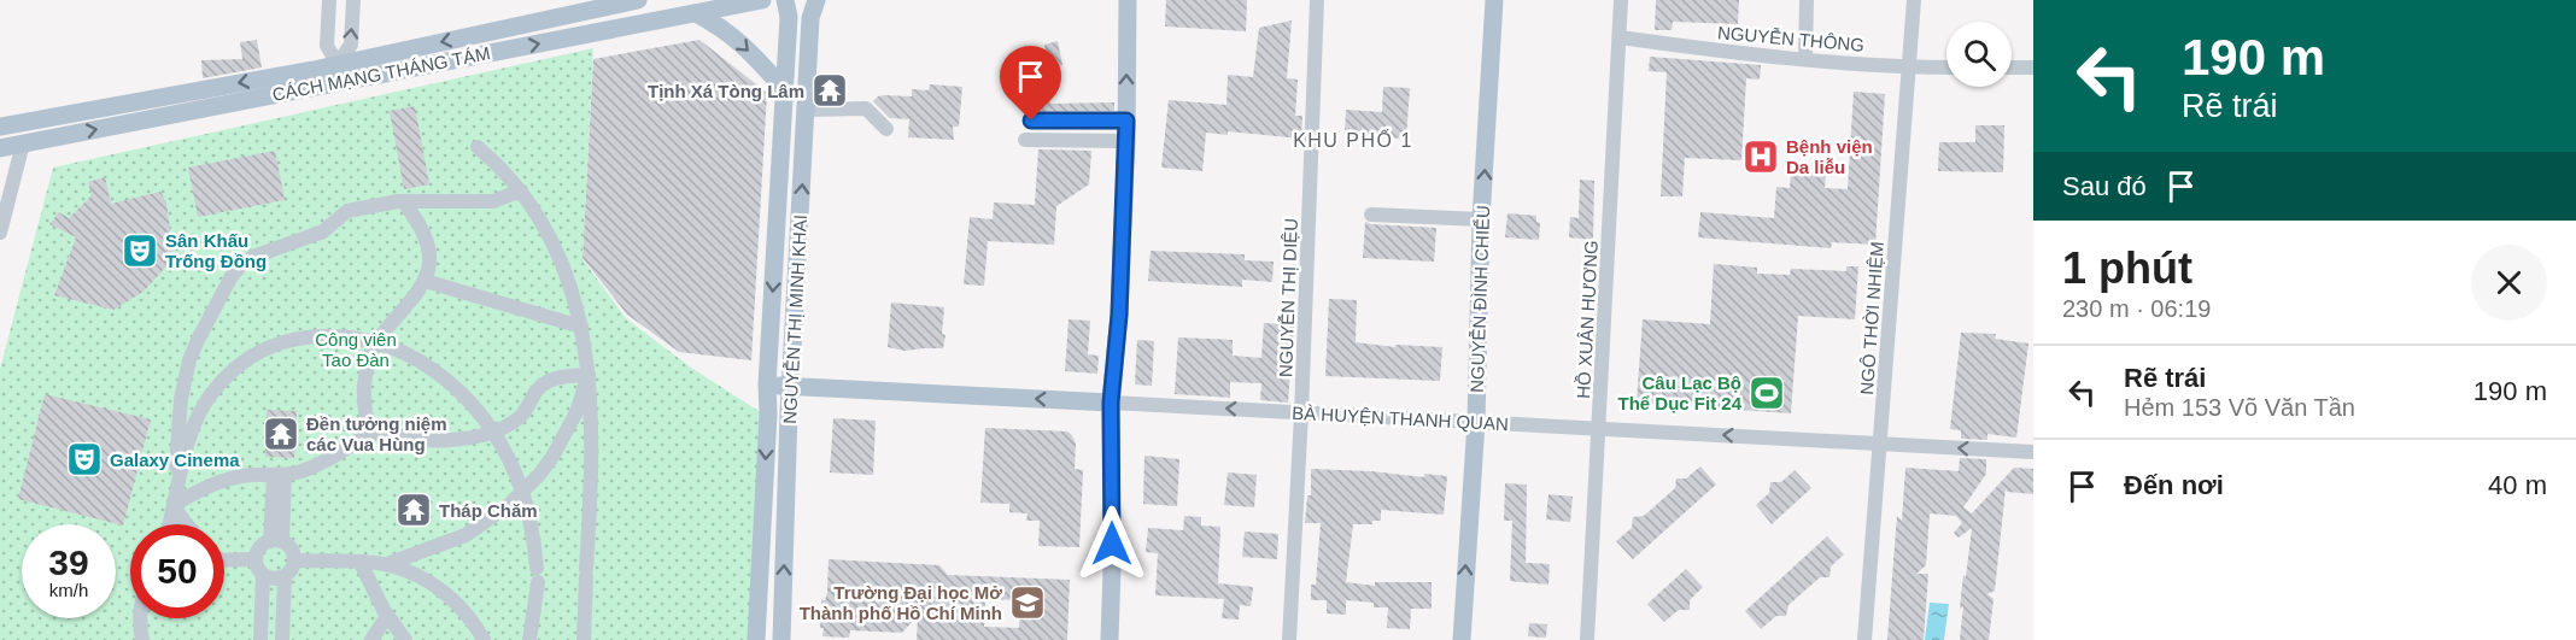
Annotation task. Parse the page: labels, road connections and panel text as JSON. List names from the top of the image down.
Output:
{
  "streets": {
    "main road": [
      "CÁCH MẠNG THÁNG TÁM",
      "NGUYỄN ĐÌNH CHIỂU",
      "NGUYỄN THỊ MINH KHAI",
      "BÀ HUYỆN THANH QUAN"
    ],
    "street": [
      "NGUYỄN THÔNG",
      "NGUYỄN THỊ DIỆU",
      "NGÔ THỜI NHIỆM",
      "HỒ XUÂN HƯƠNG"
    ]
  },
  "crossings": [
    ["NGUYỄN THÔNG", "NGÔ THỜI NHIỆM"],
    ["NGUYỄN THÔNG", "HỒ XUÂN HƯƠNG"],
    ["NGUYỄN THỊ DIỆU", "BÀ HUYỆN THANH QUAN"],
    ["NGUYỄN ĐÌNH CHIỂU", "BÀ HUYỆN THANH QUAN"],
    ["NGÔ THỜI NHIỆM", "BÀ HUYỆN THANH QUAN"],
    ["NGUYỄN THỊ MINH KHAI", "BÀ HUYỆN THANH QUAN"],
    ["HỒ XUÂN HƯƠNG", "BÀ HUYỆN THANH QUAN"]
  ],
  "one_way": ["NGUYỄN ĐÌNH CHIỂU", "BÀ HUYỆN THANH QUAN"],
  "districts": ["KHU PHỐ 1"],
  "parks": ["Công viên Tao Đàn"],
  "places": {
    "temple": ["Tịnh Xá Tòng Lâm", "Đền tưởng niệm các Vua Hùng", "Tháp Chăm"],
    "hospital": ["Bệnh viện Da liễu"],
    "theatre": ["Sân Khấu Trống Đồng", "Galaxy Cinema"],
    "sports": ["Câu Lạc Bộ Thể Dục Fit 24"],
    "school or university": ["Trường Đại học Mở Thành phố Hồ Chí Minh"]
  },
  "page": {
    "turn": ["190 m", "Rẽ trái"],
    "then": "Sau đó",
    "heading": ["1 phút", "230 m · 06:19"],
    "list": [
      {
        "name": "Rẽ trái",
        "note": "Hẻm 153 Võ Văn Tần",
        "value": "190 m"
      },
      {
        "name": "Đến nơi",
        "value": "40 m"
      }
    ],
    "speed": "39 km/h",
    "limit": "50"
  }
}
